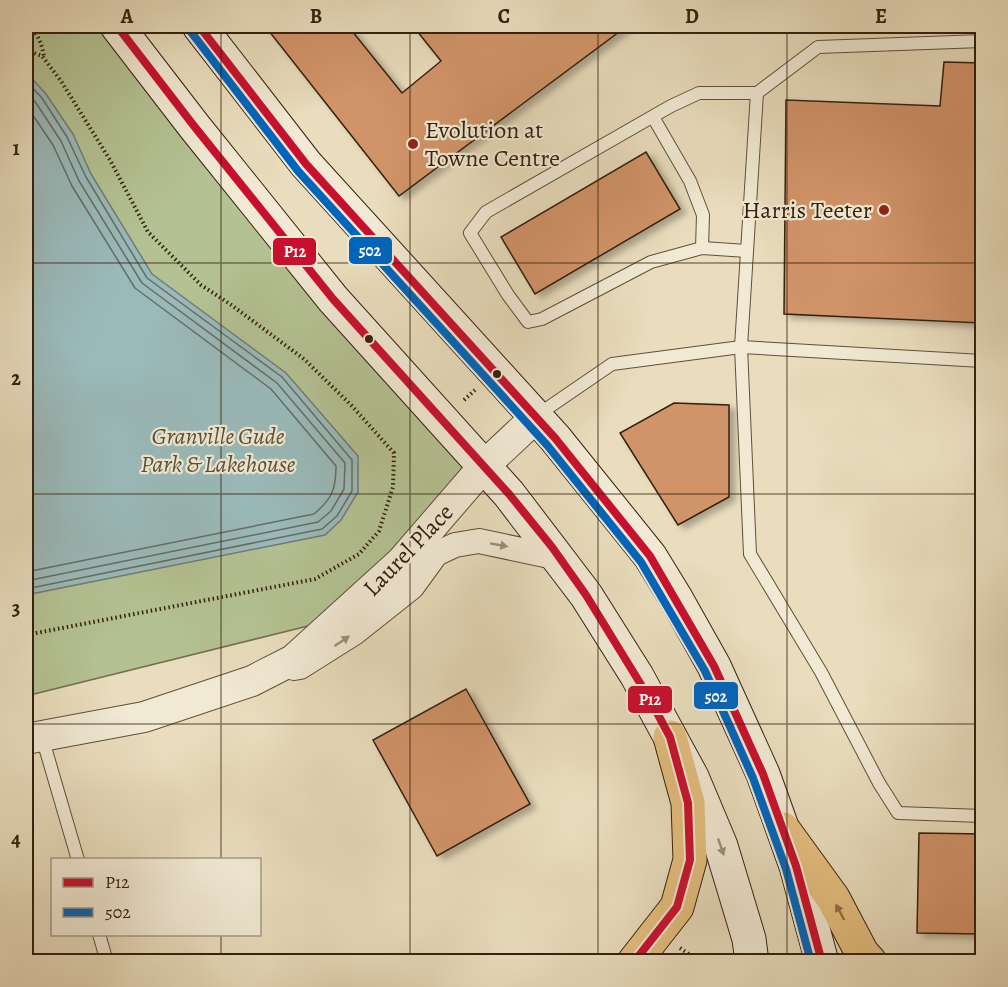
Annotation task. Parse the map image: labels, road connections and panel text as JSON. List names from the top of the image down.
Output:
{
  "streets": {
    "street": ["Laurel Place"]
  },
  "parks": ["Granville Gude Park & Lakehouse"],
  "places": ["Evolution at Towne Centre", "Harris Teeter"],
  "lines": ["transit line P12", "transit line 502"],
  "legend": ["P12", "502"],
  "grid": {
    "columns": [
      "A",
      "B",
      "C",
      "D",
      "E"
    ],
    "rows": [
      "1",
      "2",
      "3",
      "4"
    ]
  }
}
